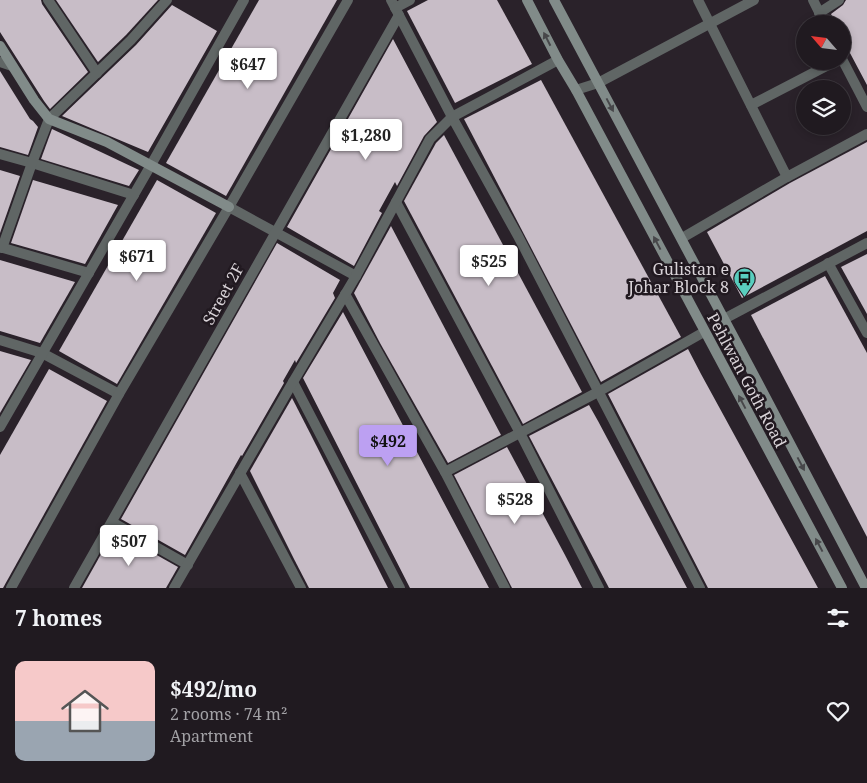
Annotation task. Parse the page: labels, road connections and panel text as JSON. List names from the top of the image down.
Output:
{
  "streets": {
    "main road": ["Pehlwan Goth Road"],
    "street": ["Street 2F"]
  },
  "places": {
    "bus stop": ["Gulistan e Johar Block 8"]
  },
  "north": "top left",
  "page": {
    "price": [
      "$647",
      "$1,280",
      "$671",
      "$525",
      "$492",
      "$528",
      "$507"
    ],
    "heading": "7 homes",
    "list": [
      {
        "name": "$492/mo",
        "note": "2 rooms · 74 m² · Apartment"
      }
    ]
  }
}
